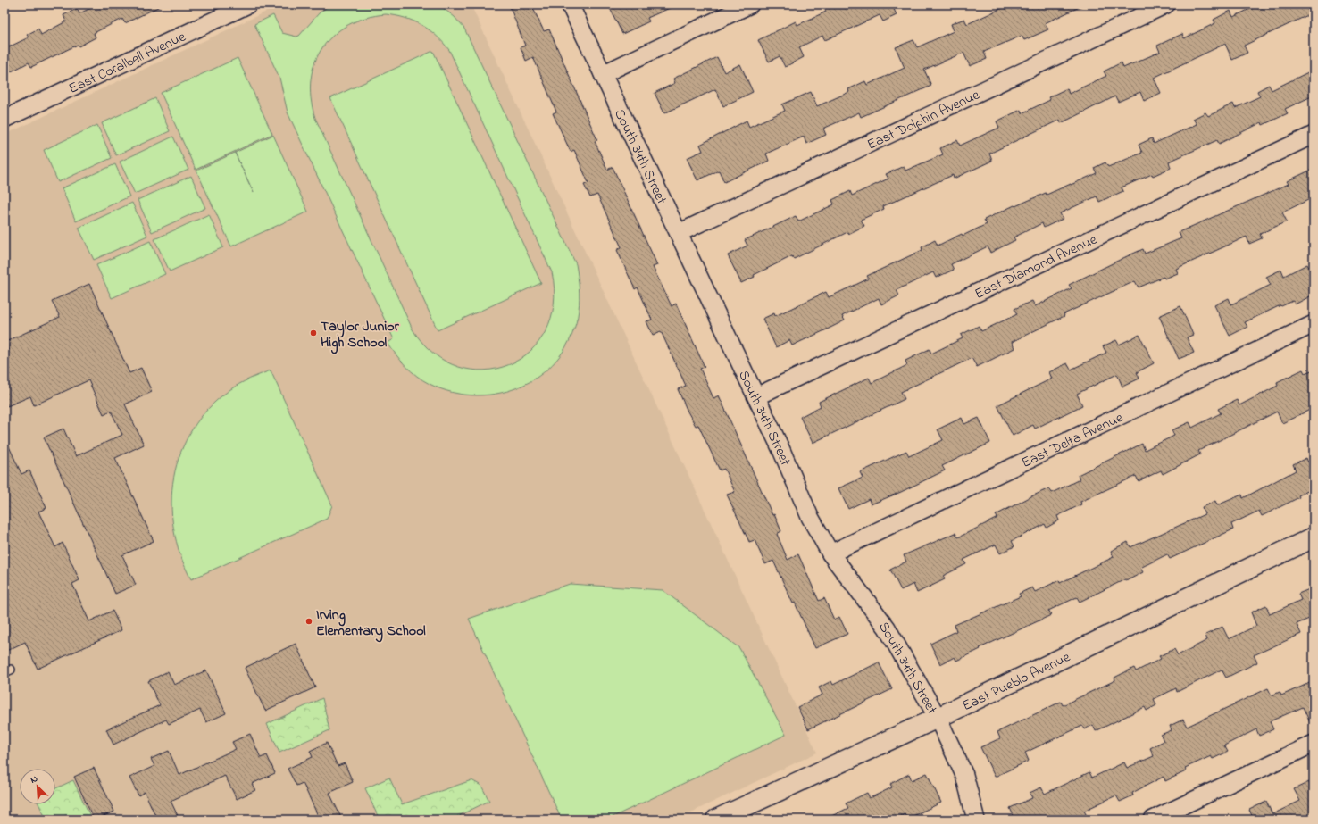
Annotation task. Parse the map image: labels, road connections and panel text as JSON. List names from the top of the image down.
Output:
{
  "streets": {
    "street": [
      "East Coralbell Avenue",
      "East Dolphin Avenue",
      "South 34th Street",
      "East Diamond Avenue",
      "East Delta Avenue",
      "East Pueblo Avenue"
    ]
  },
  "crossings": [
    ["East Dolphin Avenue", "South 34th Street"],
    ["South 34th Street", "East Diamond Avenue"],
    ["South 34th Street", "East Delta Avenue"],
    ["South 34th Street", "East Pueblo Avenue"]
  ],
  "places": ["Taylor Junior High School", "Irving Elementary School"],
  "north": "top left"
}
